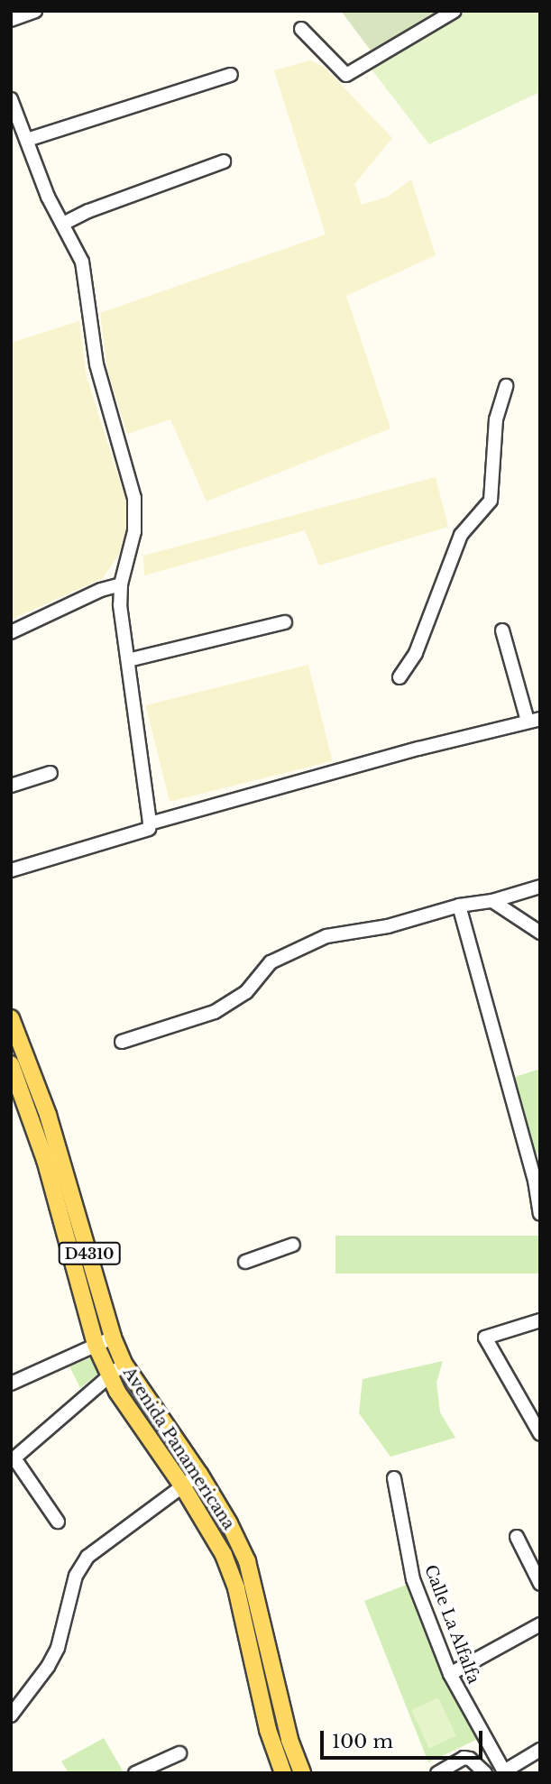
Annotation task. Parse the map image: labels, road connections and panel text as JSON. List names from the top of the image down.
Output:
{
  "streets": {
    "main road": ["D4310", "Avenida Panamericana"],
    "street": ["Calle La Alfalfa"]
  },
  "scale_bar": "100 m"
}
